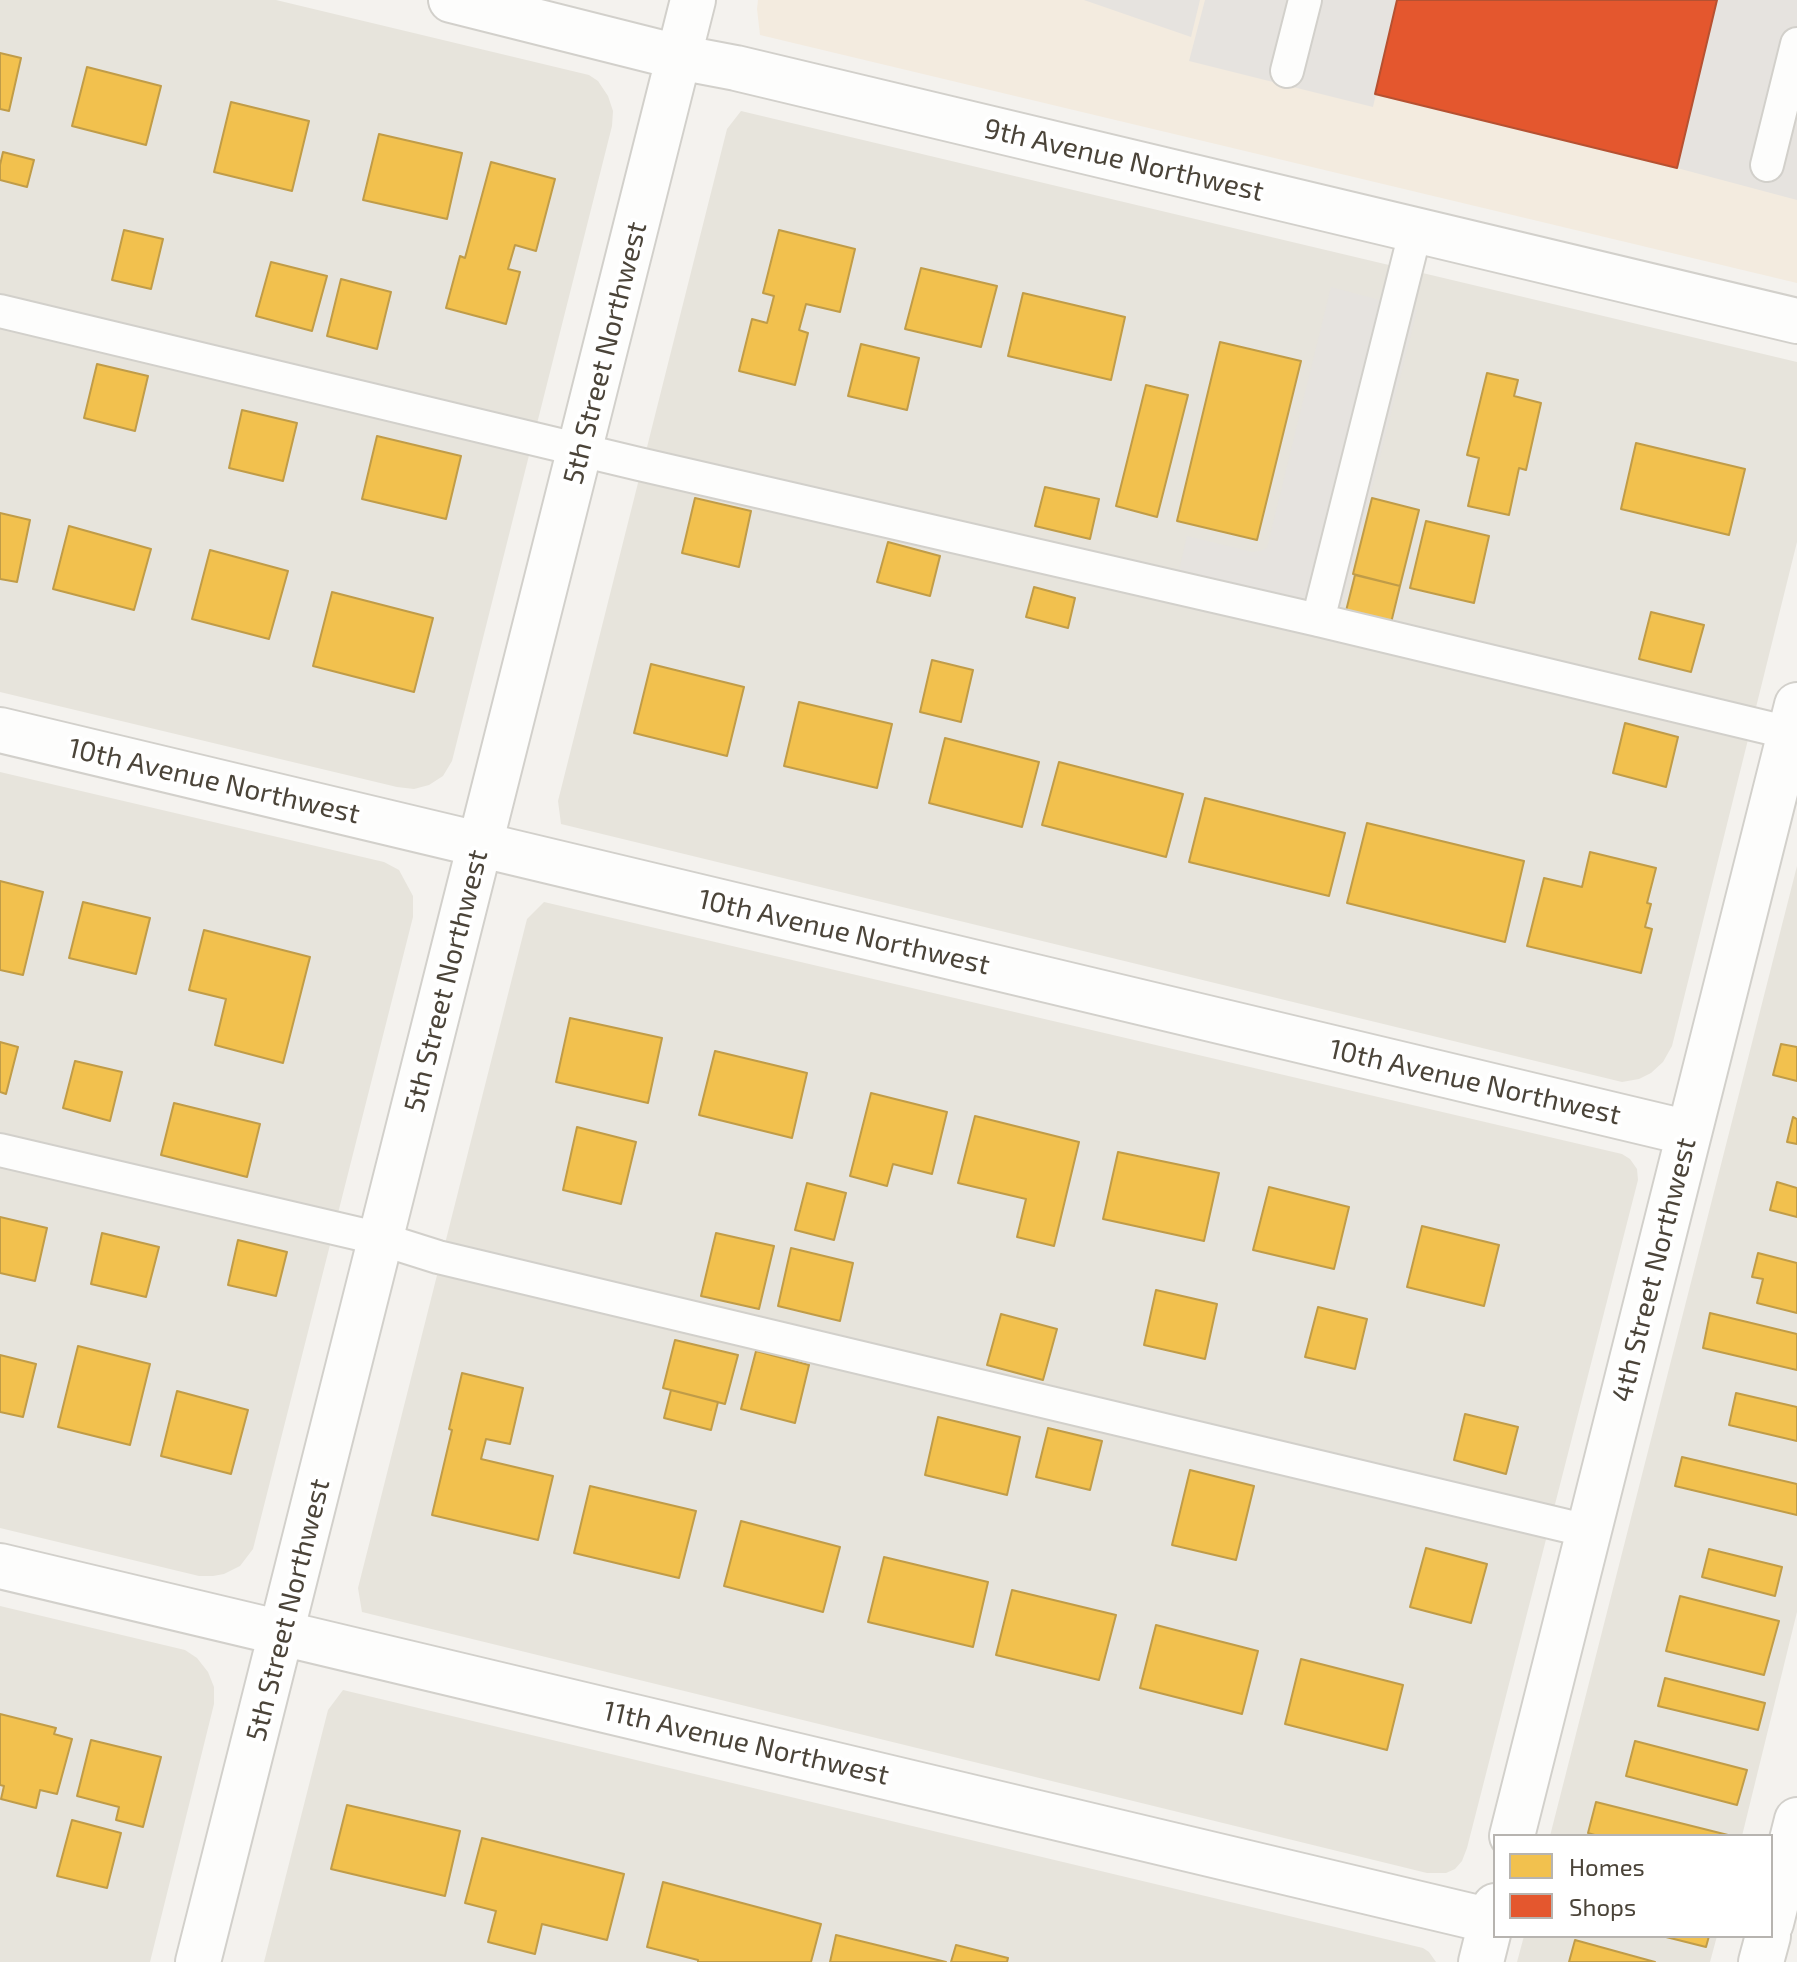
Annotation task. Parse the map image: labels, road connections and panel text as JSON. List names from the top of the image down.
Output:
{
  "streets": {
    "street": [
      "9th Avenue Northwest",
      "5th Street Northwest",
      "10th Avenue Northwest",
      "4th Street Northwest",
      "11th Avenue Northwest"
    ]
  },
  "crossings": [
    ["9th Avenue Northwest", "5th Street Northwest"],
    ["5th Street Northwest", "10th Avenue Northwest"],
    ["5th Street Northwest", "11th Avenue Northwest"],
    ["10th Avenue Northwest", "4th Street Northwest"]
  ],
  "legend": ["Homes", "Shops"]
}
